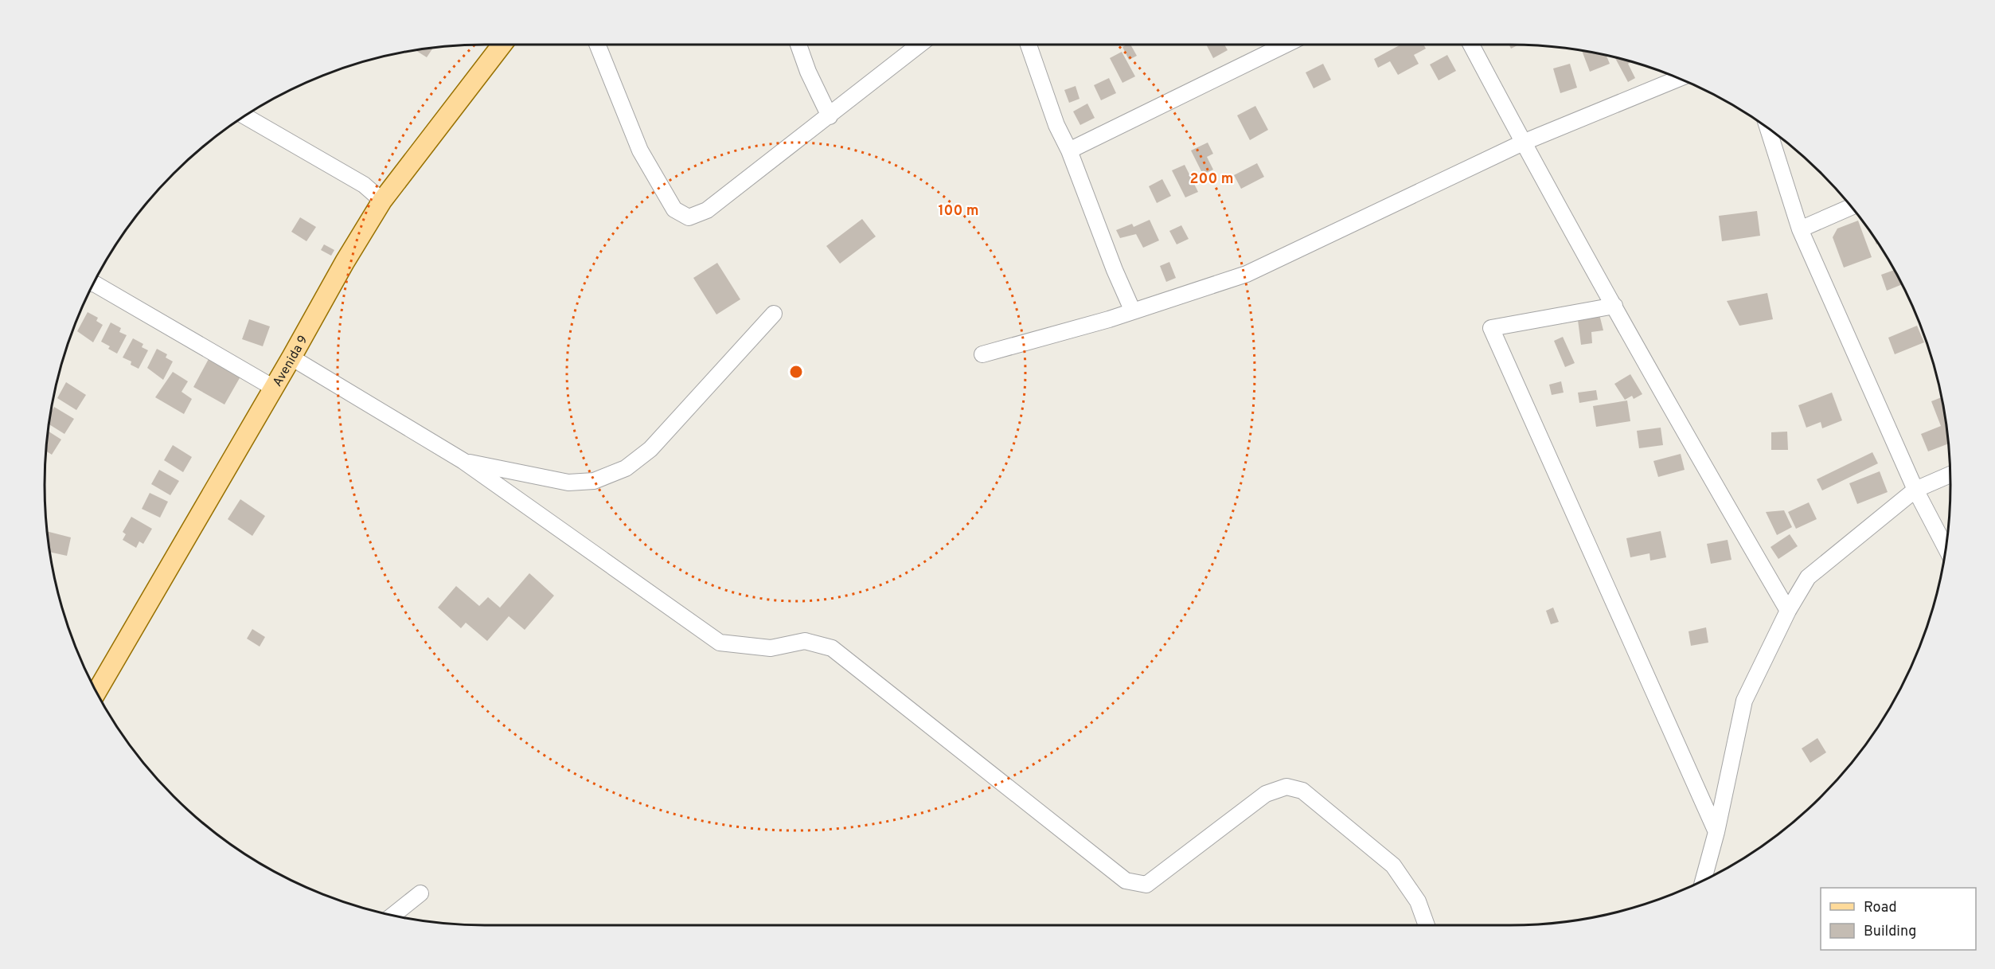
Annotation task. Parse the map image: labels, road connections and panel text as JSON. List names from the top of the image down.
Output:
{
  "streets": {
    "main road": ["Avenida 9"]
  },
  "legend": ["Road", "Building"],
  "rings": ["200 m", "100 m"]
}
